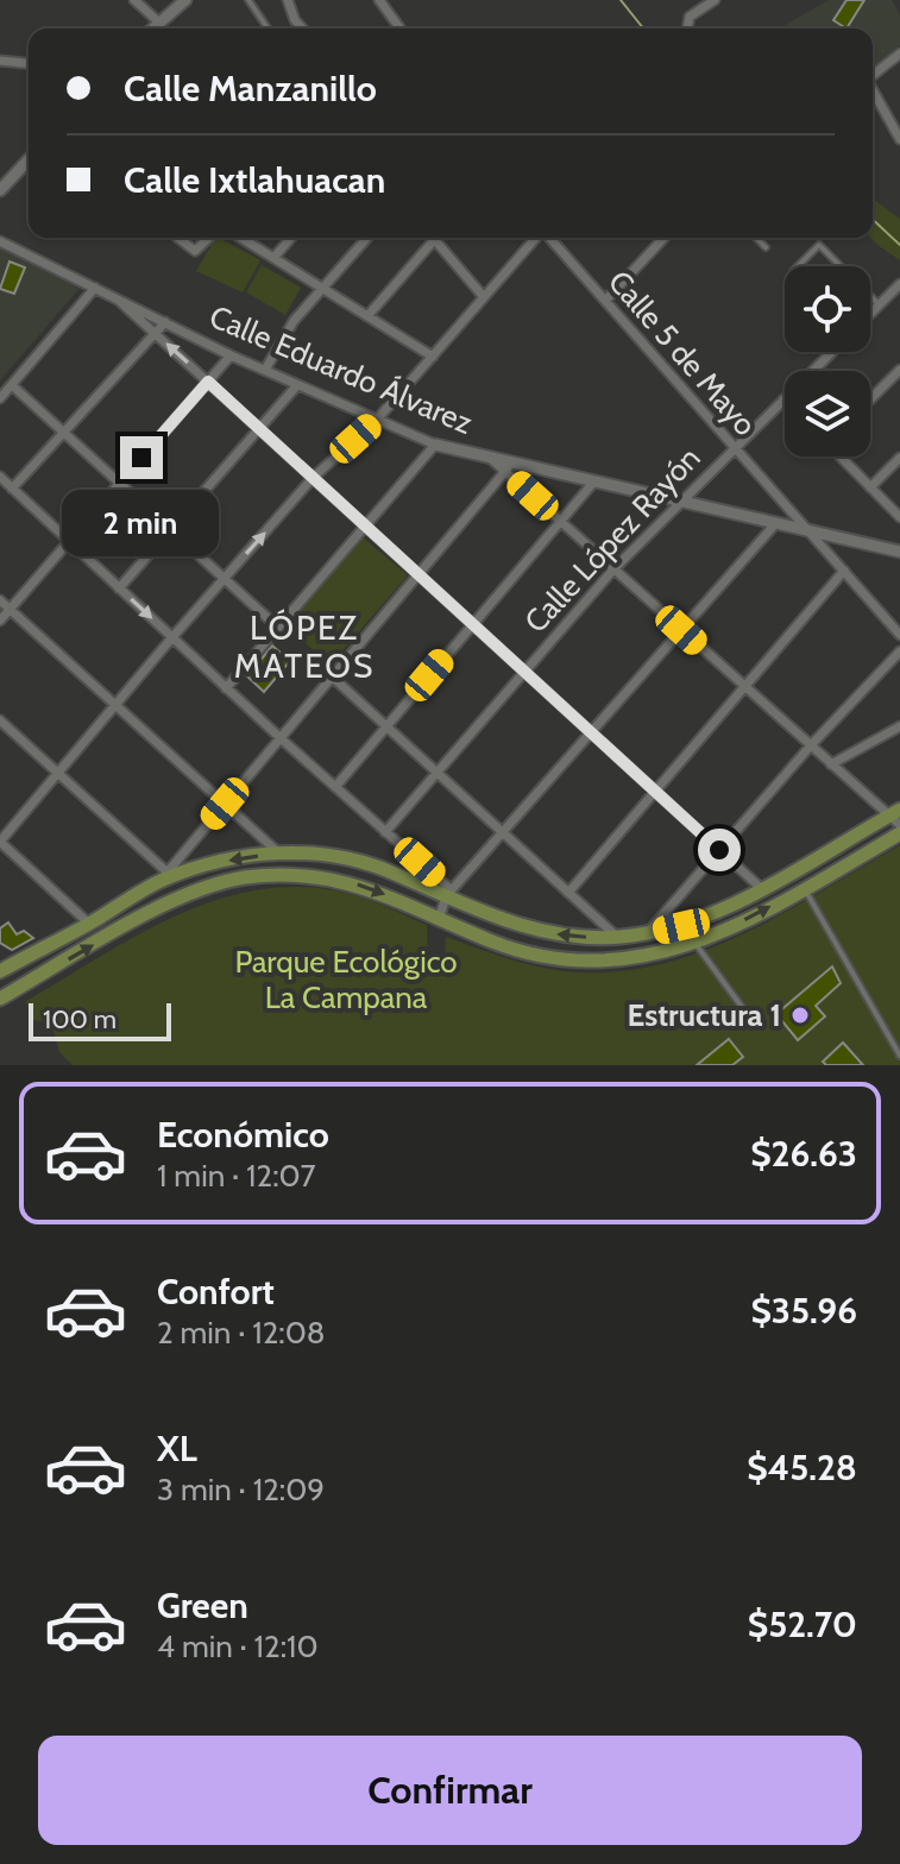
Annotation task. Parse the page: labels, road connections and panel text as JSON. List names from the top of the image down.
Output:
{
  "streets": {
    "street": ["Calle 5 de Mayo", "Calle Eduardo Álvarez", "Calle López Rayón"]
  },
  "crossings": [
    ["Calle 5 de Mayo", "Calle Eduardo Álvarez"],
    ["Calle 5 de Mayo", "Calle López Rayón"],
    ["Calle Eduardo Álvarez", "Calle López Rayón"]
  ],
  "districts": ["LÓPEZ MATEOS"],
  "parks": ["Parque Ecológico La Campana"],
  "places": ["Estructura 1"],
  "scale_bar": "100 m",
  "page": {
    "banner": ["Calle Manzanillo", "Calle Ixtlahuacan"],
    "bubble": "2 min",
    "scale": "100 m",
    "list": [
      {
        "name": "Económico",
        "note": "1 min · 12:07",
        "value": "$26.63"
      },
      {
        "name": "Confort",
        "note": "2 min · 12:08",
        "value": "$35.96"
      },
      {
        "name": "XL",
        "note": "3 min · 12:09",
        "value": "$45.28"
      },
      {
        "name": "Green",
        "note": "4 min · 12:10",
        "value": "$52.70"
      }
    ],
    "buttons": "Confirmar"
  }
}
